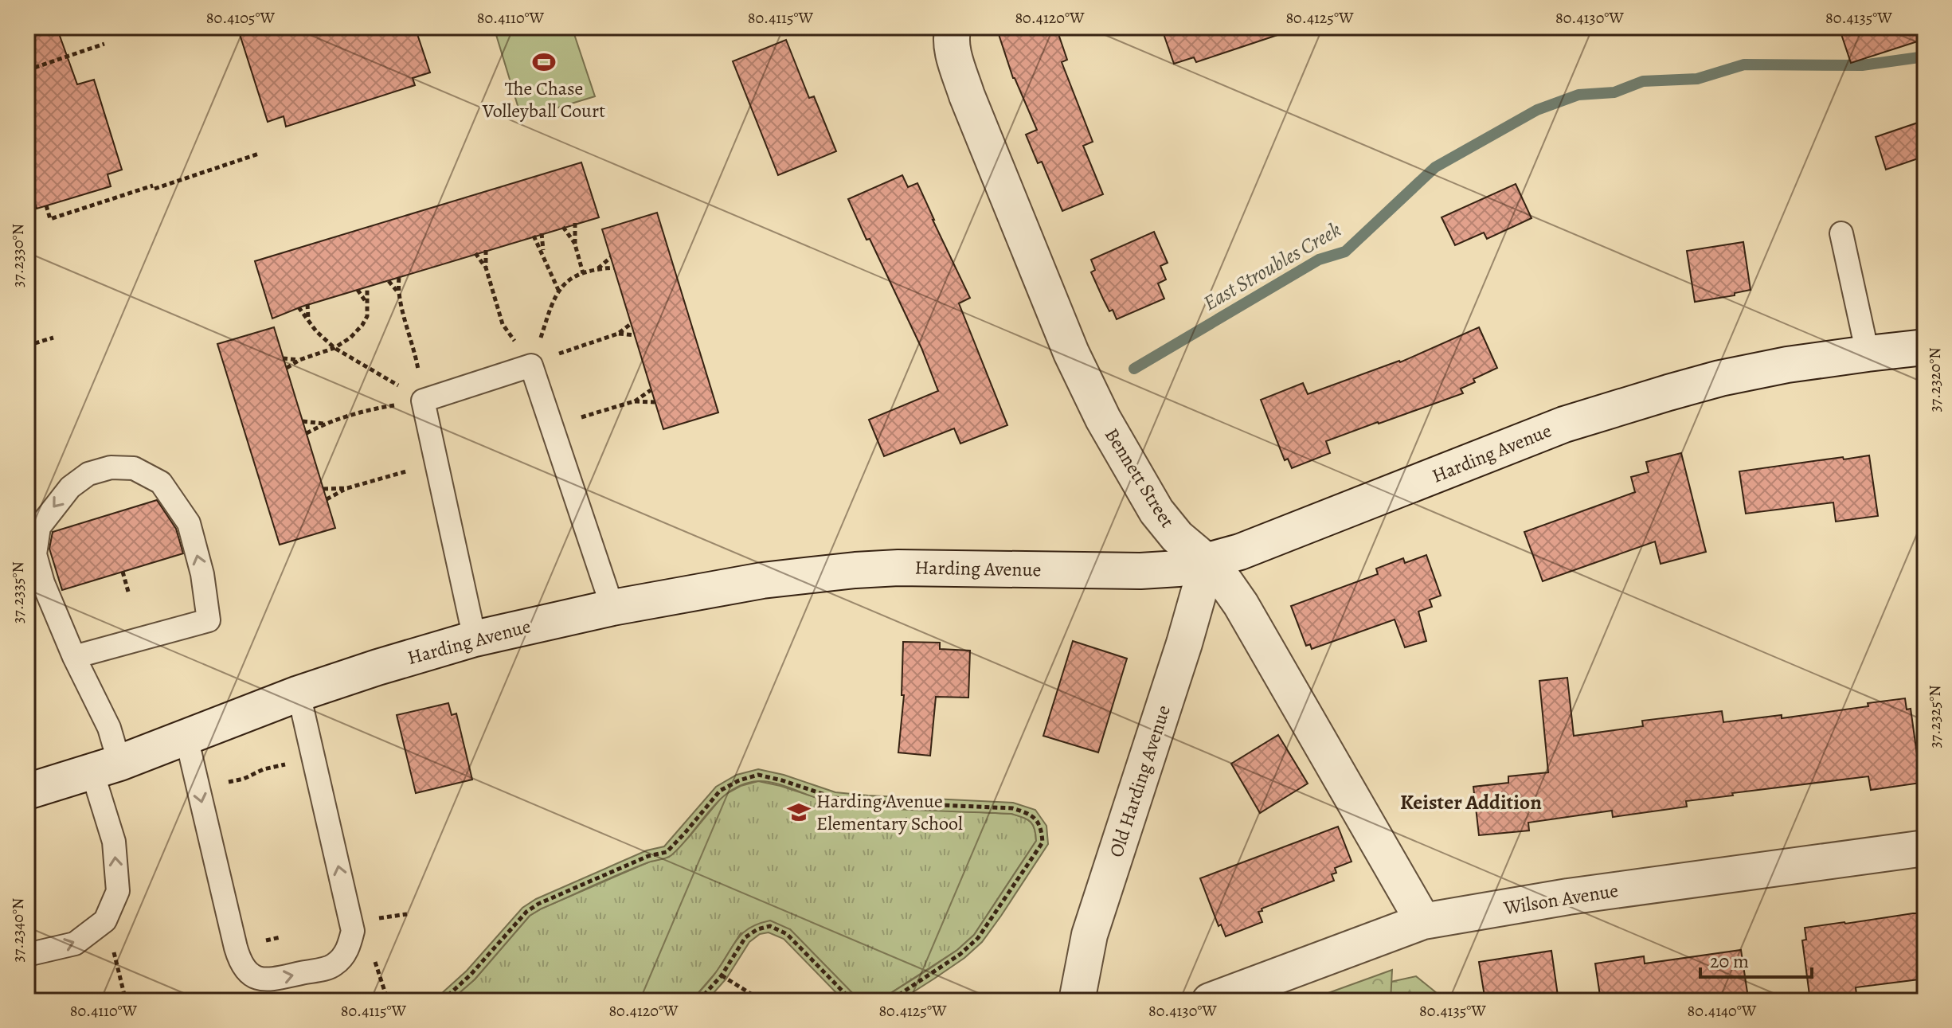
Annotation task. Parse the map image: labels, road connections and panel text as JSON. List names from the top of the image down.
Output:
{
  "streets": {
    "street": [
      "Harding Avenue",
      "Bennett Street",
      "Old Harding Avenue",
      "Wilson Avenue"
    ]
  },
  "crossings": [
    ["Harding Avenue", "Bennett Street"],
    ["Harding Avenue", "Old Harding Avenue"],
    ["Bennett Street", "Old Harding Avenue"],
    ["Bennett Street", "Wilson Avenue"]
  ],
  "districts": ["Keister Addition"],
  "water": ["East Stroubles Creek"],
  "places": {
    "sports": ["The Chase Volleyball Court"],
    "school or university": ["Harding Avenue Elementary School"]
  },
  "scale_bar": "20 m",
  "coordinates": [
    "80.4105°W",
    "80.4110°W",
    "80.4115°W",
    "80.4120°W",
    "80.4125°W",
    "80.4130°W",
    "80.4135°W",
    "37.2330°N",
    "37.2320°N",
    "37.2335°N",
    "37.2325°N",
    "37.2340°N",
    "80.4140°W"
  ]
}
